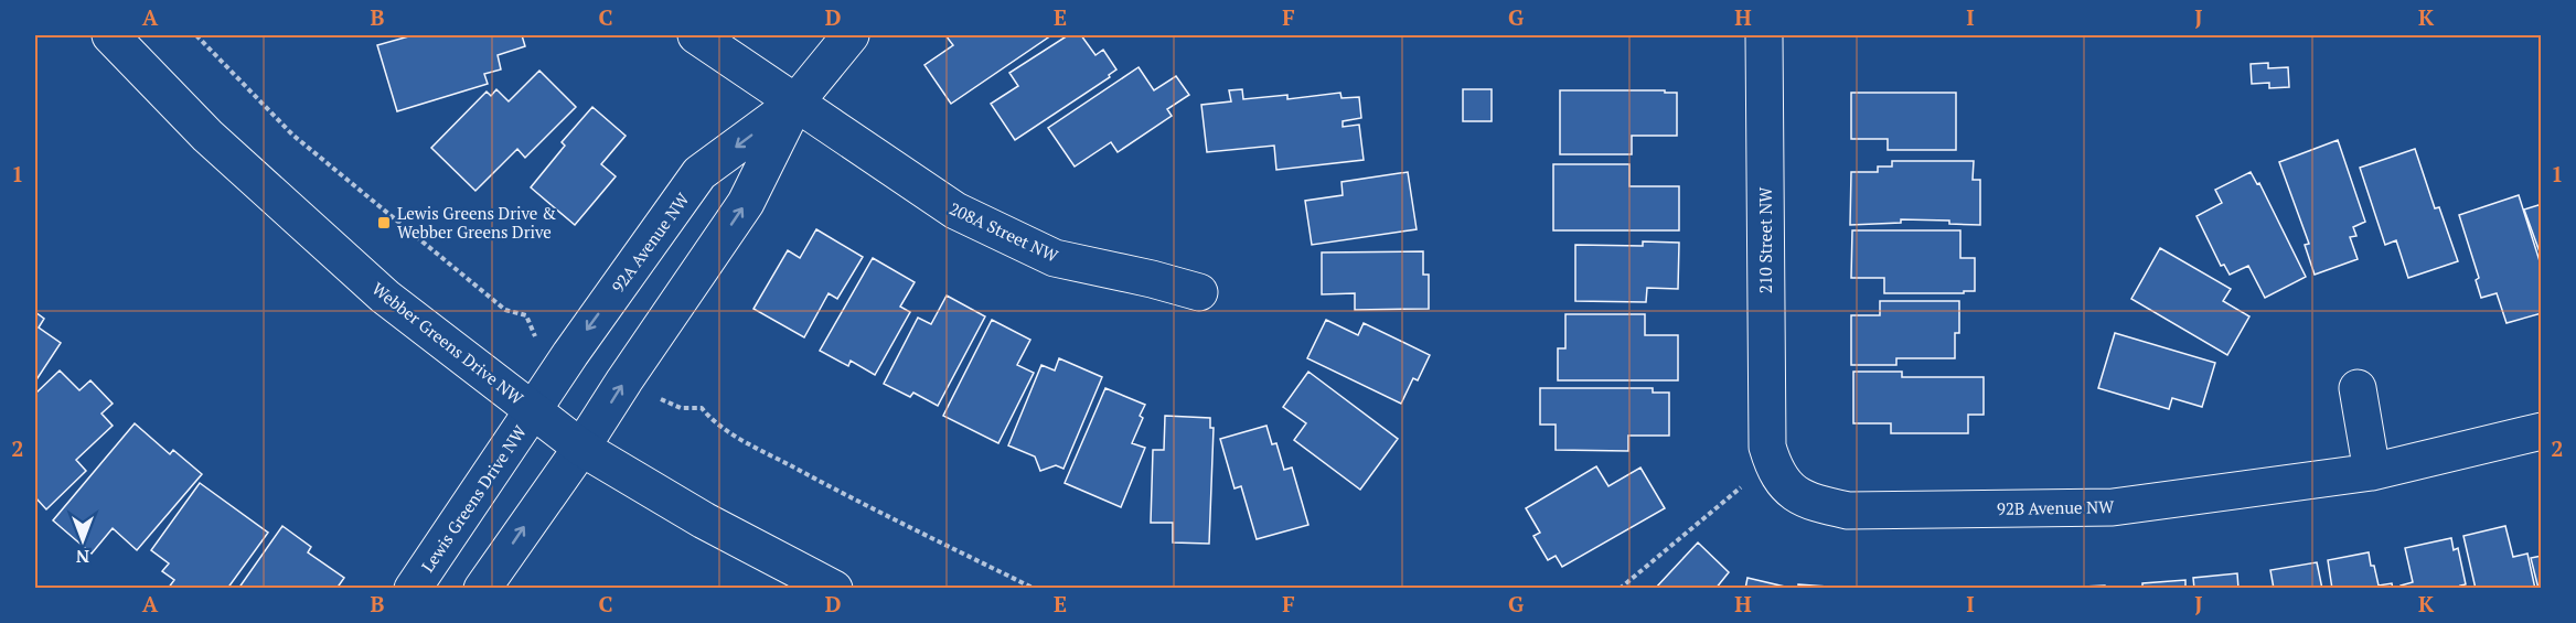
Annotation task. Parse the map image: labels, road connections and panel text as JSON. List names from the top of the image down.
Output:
{
  "streets": {
    "street": [
      "208A Street NW",
      "210 Street NW",
      "92A Avenue NW",
      "Webber Greens Drive NW",
      "Lewis Greens Drive NW",
      "92B Avenue NW"
    ]
  },
  "crossings": [
    ["208A Street NW", "92A Avenue NW"],
    ["210 Street NW", "92B Avenue NW"],
    ["92A Avenue NW", "Webber Greens Drive NW"],
    ["92A Avenue NW", "Lewis Greens Drive NW"],
    ["Webber Greens Drive NW", "Lewis Greens Drive NW"]
  ],
  "places": {
    "transit": ["Lewis Greens Drive & Webber Greens Drive"]
  },
  "north": "bottom",
  "grid": {
    "columns": [
      "A",
      "B",
      "C",
      "D",
      "E",
      "F",
      "G",
      "H",
      "I",
      "J",
      "K"
    ],
    "rows": ["1", "2"]
  }
}
